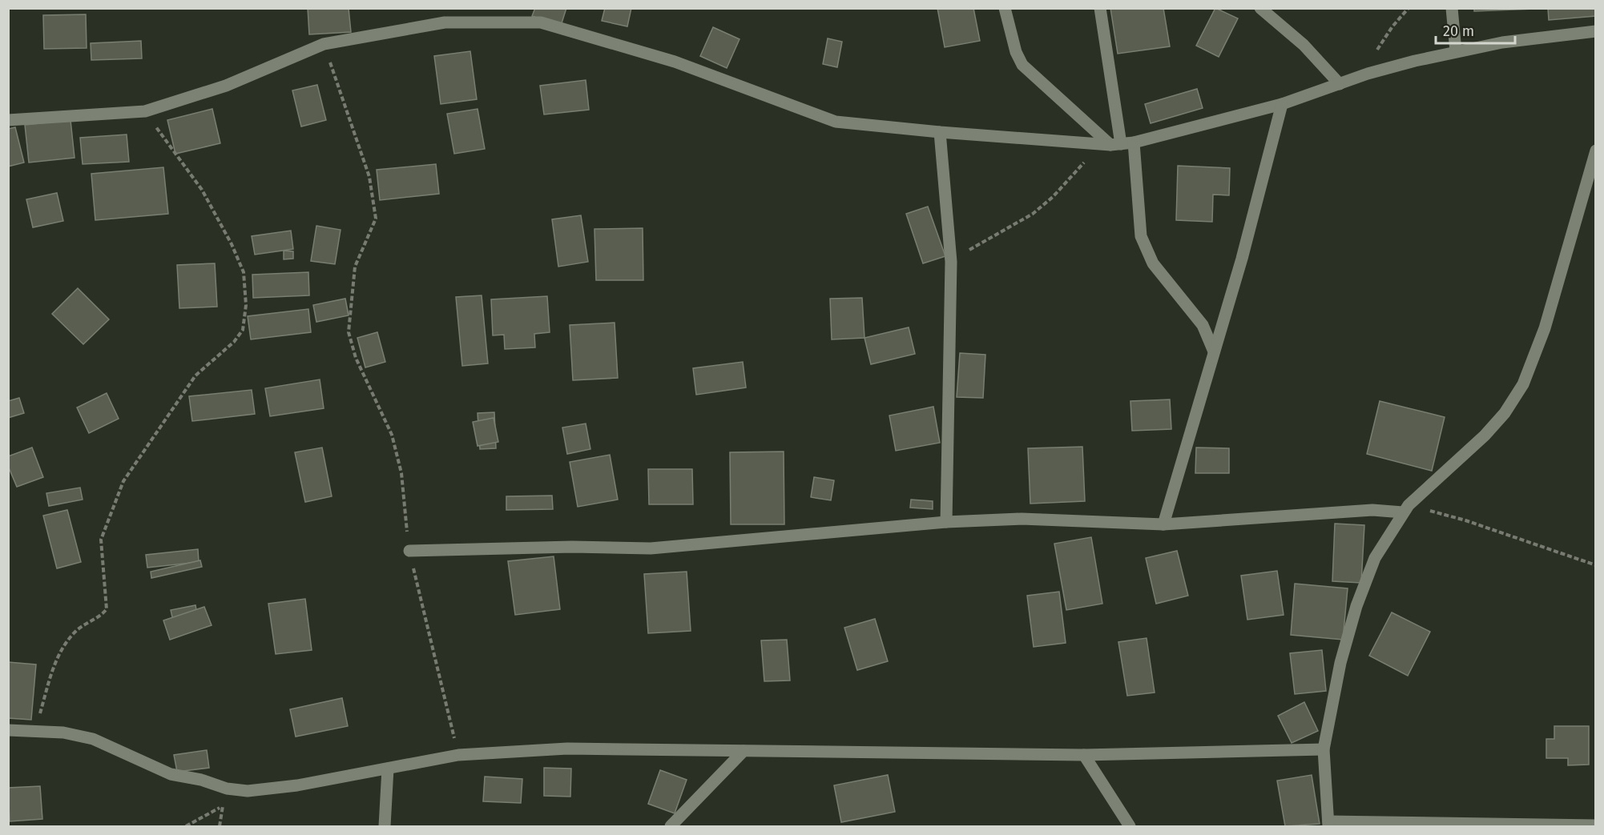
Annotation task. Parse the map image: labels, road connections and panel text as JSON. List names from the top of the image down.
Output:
{
  "scale_bar": "20 m"
}
